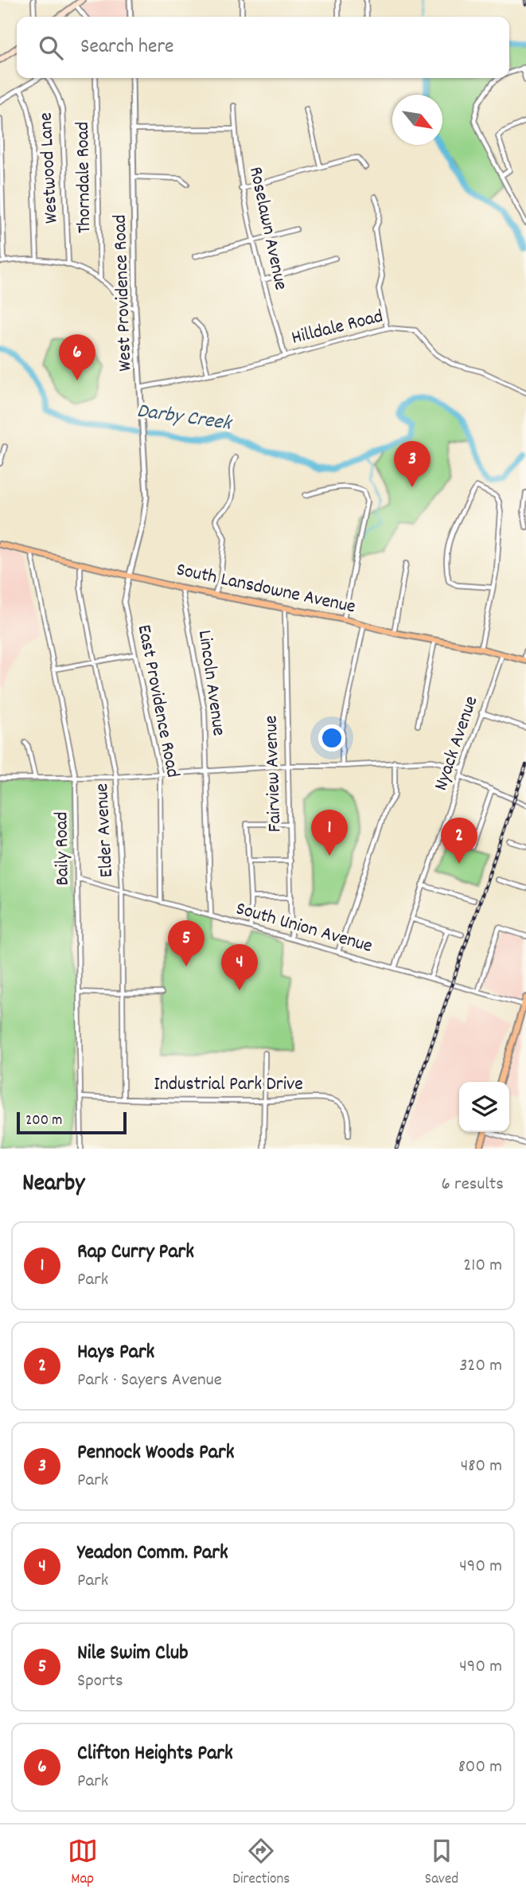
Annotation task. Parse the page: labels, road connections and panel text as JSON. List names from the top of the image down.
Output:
{
  "streets": {
    "main road": ["South Lansdowne Avenue"],
    "street": [
      "Westwood Lane",
      "Thorndale Road",
      "Roselawn Avenue",
      "West Providence Road",
      "Hilldale Road",
      "Lincoln Avenue",
      "East Providence Road",
      "Nyack Avenue",
      "Fairview Avenue",
      "Elder Avenue",
      "Baily Road",
      "South Union Avenue",
      "Industrial Park Drive"
    ]
  },
  "crossings": [
    ["Roselawn Avenue", "Hilldale Road"],
    ["West Providence Road", "Hilldale Road"],
    ["West Providence Road", "South Lansdowne Avenue"],
    ["West Providence Road", "East Providence Road"],
    ["South Lansdowne Avenue", "Lincoln Avenue"],
    ["South Lansdowne Avenue", "East Providence Road"],
    ["South Lansdowne Avenue", "Nyack Avenue"],
    ["South Lansdowne Avenue", "Fairview Avenue"],
    ["South Lansdowne Avenue", "Elder Avenue"],
    ["South Lansdowne Avenue", "Baily Road"],
    ["Lincoln Avenue", "South Union Avenue"],
    ["East Providence Road", "South Union Avenue"],
    ["Nyack Avenue", "South Union Avenue"],
    ["Fairview Avenue", "South Union Avenue"],
    ["Elder Avenue", "South Union Avenue"],
    ["Elder Avenue", "Industrial Park Drive"],
    ["Baily Road", "South Union Avenue"],
    ["Baily Road", "Industrial Park Drive"]
  ],
  "water": ["Darby Creek"],
  "scale_bar": "200 m",
  "north": "bottom right",
  "page": {
    "search": "Search here",
    "pins": [
      "6",
      "3",
      "1",
      "2",
      "5",
      "4"
    ],
    "scale": "200 m",
    "heading": ["Nearby", "6 results"],
    "list": [
      {
        "mark": "1",
        "name": "Rap Curry Park",
        "note": "Park",
        "value": "210 m"
      },
      {
        "mark": "2",
        "name": "Hays Park",
        "note": "Park · Sayers Avenue",
        "value": "320 m"
      },
      {
        "mark": "3",
        "name": "Pennock Woods Park",
        "note": "Park",
        "value": "480 m"
      },
      {
        "mark": "4",
        "name": "Yeadon Comm. Park",
        "note": "Park",
        "value": "490 m"
      },
      {
        "mark": "5",
        "name": "Nile Swim Club",
        "note": "Sports",
        "value": "490 m"
      },
      {
        "mark": "6",
        "name": "Clifton Heights Park",
        "note": "Park",
        "value": "800 m"
      }
    ],
    "nav": ["Map", "Directions", "Saved"]
  }
}
